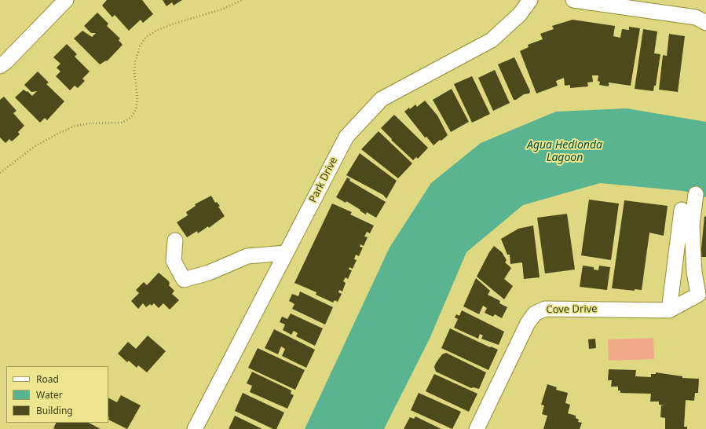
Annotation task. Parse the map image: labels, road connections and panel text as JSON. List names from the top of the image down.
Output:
{
  "streets": {
    "street": ["Park Drive", "Cove Drive"]
  },
  "water": ["Agua Hedionda Lagoon"],
  "legend": ["Road", "Water", "Building"]
}
